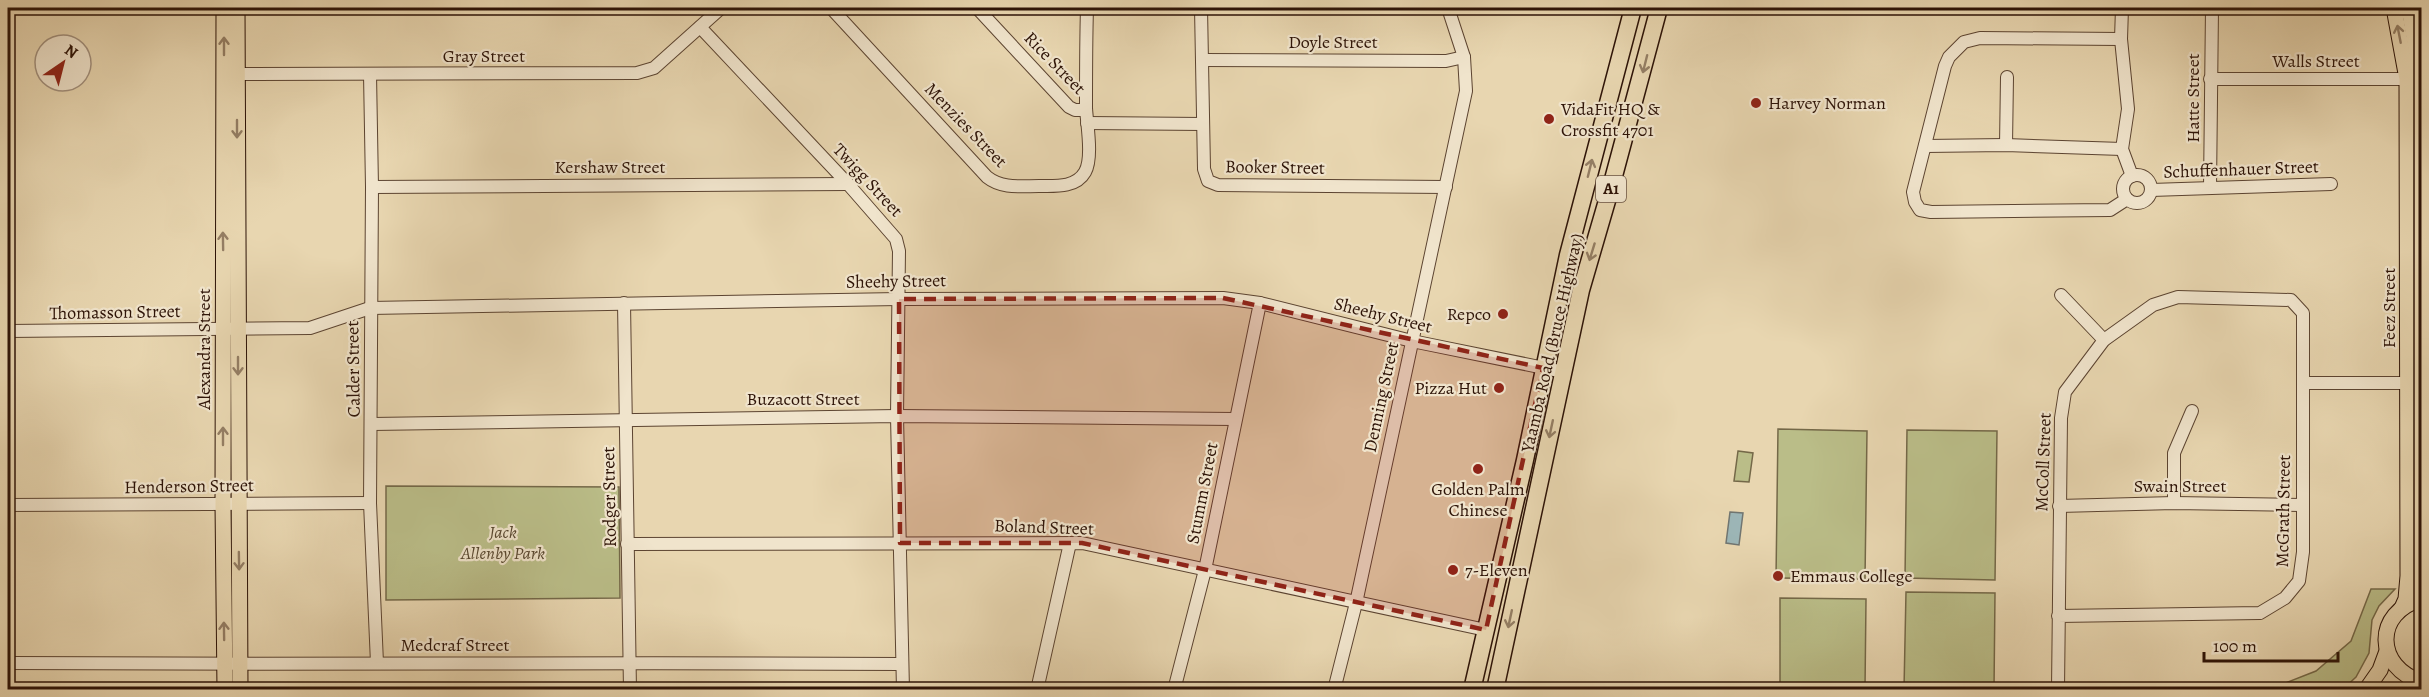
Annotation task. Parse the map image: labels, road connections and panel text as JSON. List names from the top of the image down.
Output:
{
  "streets": {
    "highway": ["A1", "Yaamba Road (Bruce Highway)"],
    "main road": ["Feez Street", "Alexandra Street"],
    "street": [
      "Doyle Street",
      "Gray Street",
      "Walls Street",
      "Rice Street",
      "Hatte Street",
      "Menzies Street",
      "Kershaw Street",
      "Booker Street",
      "Schuffenhauer Street",
      "Twigg Street",
      "Sheehy Street",
      "Thomasson Street",
      "Calder Street",
      "Denning Street",
      "Buzacott Street",
      "McColl Street",
      "Henderson Street",
      "Swain Street",
      "Stumm Street",
      "Rodger Street",
      "McGrath Street",
      "Boland Street",
      "Medcraf Street"
    ]
  },
  "crossings": [
    ["Doyle Street", "Booker Street"],
    ["Doyle Street", "Denning Street"],
    ["Gray Street", "Twigg Street"],
    ["Gray Street", "Alexandra Street"],
    ["Gray Street", "Calder Street"],
    ["Walls Street", "Hatte Street"],
    ["Walls Street", "Feez Street"],
    ["Rice Street", "Menzies Street"],
    ["Rice Street", "Booker Street"],
    ["Hatte Street", "Schuffenhauer Street"],
    ["Kershaw Street", "Twigg Street"],
    ["Kershaw Street", "Calder Street"],
    ["Booker Street", "Denning Street"],
    ["Twigg Street", "Sheehy Street"],
    ["Twigg Street", "Buzacott Street"],
    ["Twigg Street", "Boland Street"],
    ["Twigg Street", "Medcraf Street"],
    ["Sheehy Street", "Thomasson Street"],
    ["Sheehy Street", "Yaamba Road (Bruce Highway)"],
    ["Sheehy Street", "Alexandra Street"],
    ["Sheehy Street", "Calder Street"],
    ["Sheehy Street", "Denning Street"],
    ["Sheehy Street", "Stumm Street"],
    ["Sheehy Street", "Rodger Street"],
    ["Thomasson Street", "Alexandra Street"],
    ["Yaamba Road (Bruce Highway)", "Boland Street"],
    ["Alexandra Street", "Henderson Street"],
    ["Alexandra Street", "Medcraf Street"],
    ["Calder Street", "Buzacott Street"],
    ["Calder Street", "Henderson Street"],
    ["Calder Street", "Medcraf Street"],
    ["Denning Street", "Boland Street"],
    ["Buzacott Street", "Stumm Street"],
    ["Buzacott Street", "Rodger Street"],
    ["McColl Street", "Swain Street"],
    ["McColl Street", "McGrath Street"],
    ["Swain Street", "McGrath Street"],
    ["Stumm Street", "Boland Street"],
    ["Rodger Street", "Boland Street"],
    ["Rodger Street", "Medcraf Street"]
  ],
  "parks": ["Jack Allenby Park"],
  "places": [
    "Harvey Norman",
    "VidaFit HQ & Crossfit 4701",
    "Repco",
    "Pizza Hut",
    "Golden Palm Chinese",
    "7-Eleven",
    "Emmaus College"
  ],
  "scale_bar": "100 m",
  "north": "top right"
}
